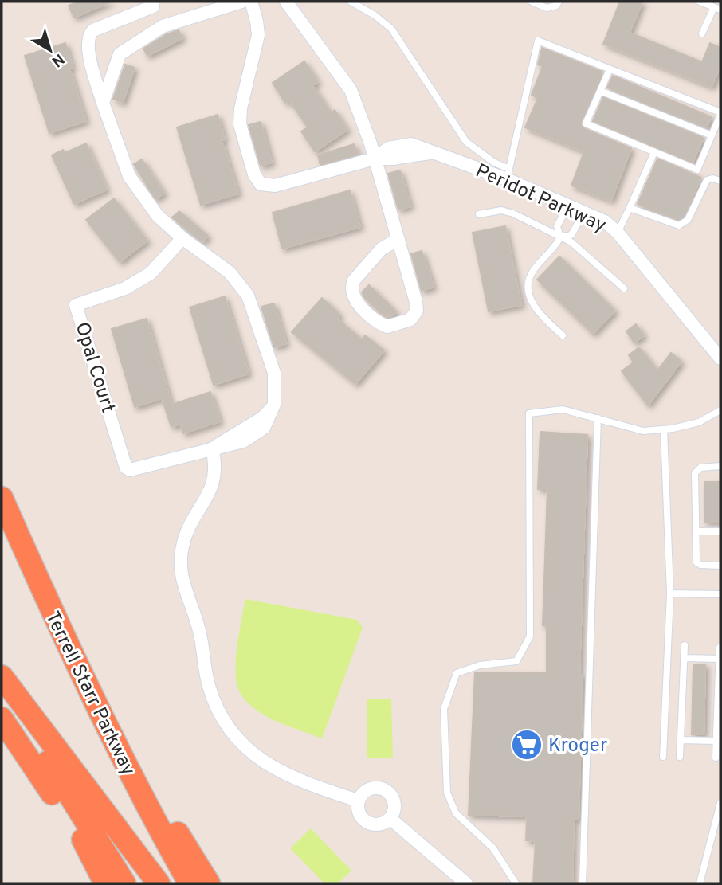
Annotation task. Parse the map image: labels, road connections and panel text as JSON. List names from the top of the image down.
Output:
{
  "streets": {
    "highway": ["Terrell Starr Parkway"],
    "street": ["Peridot Parkway", "Opal Court"]
  },
  "places": {
    "supermarket": ["Kroger"]
  },
  "north": "bottom right"
}
